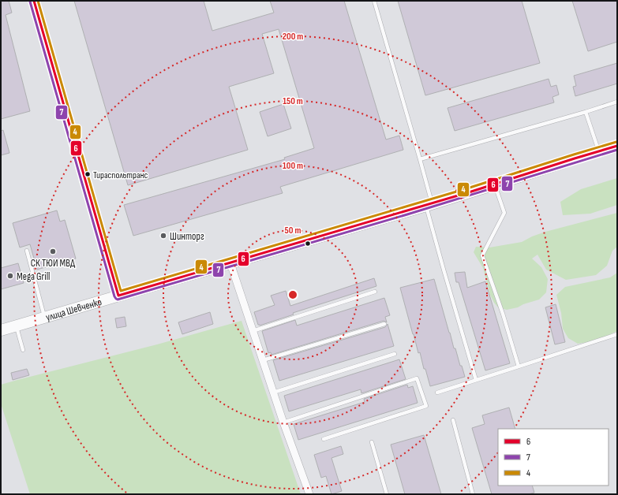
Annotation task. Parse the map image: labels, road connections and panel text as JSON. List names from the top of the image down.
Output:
{
  "streets": {
    "highway": ["улица Шевченко"]
  },
  "places": [
    "Тираспольтранс",
    "Шинторг",
    "СК ТЮИ МВД",
    "Mega Grill"
  ],
  "lines": ["transit line 6", "transit line 4", "transit line 7"],
  "legend": ["6", "7", "4"],
  "rings": [
    "200 m",
    "150 m",
    "100 m",
    "50 m"
  ]
}
